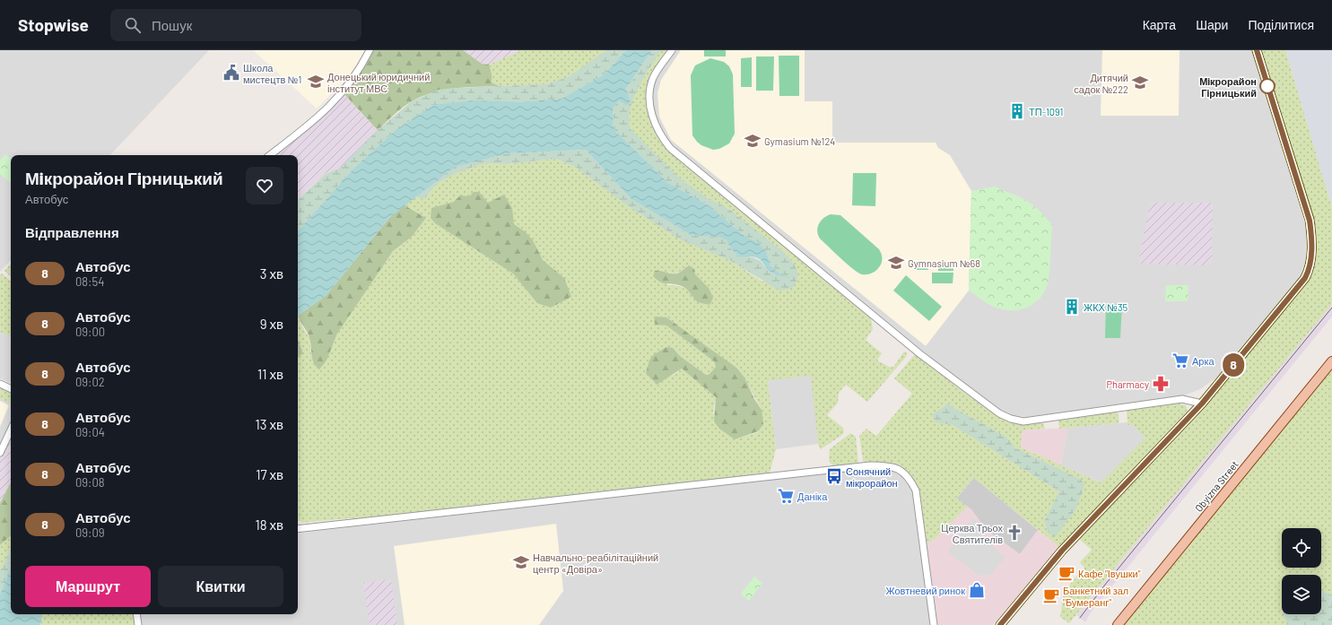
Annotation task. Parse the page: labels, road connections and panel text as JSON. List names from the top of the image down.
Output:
{
  "streets": {
    "main road": ["Obyizna Street"]
  },
  "places": {
    "public building": ["Школа мистецтв №1"],
    "school or university": [
      "Донецький юридичний інститут МВС",
      "Дитячий садок №222",
      "Gymasium №124",
      "Gymnasium №68",
      "Навчально-реабілітаційний центр «Довіра»"
    ],
    "other": ["Мiкрорайон Гiрницький"],
    "building": ["ТП-1091", "ЖКХ №35"],
    "supermarket": ["Арка", "Даніка"],
    "pharmacy": ["Pharmacy"],
    "bus stop": ["Сонячний мікрорайон"],
    "church": ["Церква Трьох Святителів"],
    "cafe": ["Кафе \"Івушки\"", "Банкетний зал \"Бумеранг\""],
    "shop": ["Жовтневий ринок"]
  },
  "lines": ["bus line 8"],
  "page": {
    "header": "Stopwise",
    "search": "Пошук",
    "nav": ["Карта", "Шари", "Поділитися"],
    "on_map": "8",
    "heading": [
      ["Мiкрорайон Гiрницький", "Автобус"],
      "Відправлення"
    ],
    "list": [
      {
        "mark": "8",
        "name": "Автобус",
        "note": "08:54",
        "value": "3 хв"
      },
      {
        "mark": "8",
        "name": "Автобус",
        "note": "09:00",
        "value": "9 хв"
      },
      {
        "mark": "8",
        "name": "Автобус",
        "note": "09:02",
        "value": "11 хв"
      },
      {
        "mark": "8",
        "name": "Автобус",
        "note": "09:04",
        "value": "13 хв"
      },
      {
        "mark": "8",
        "name": "Автобус",
        "note": "09:08",
        "value": "17 хв"
      },
      {
        "mark": "8",
        "name": "Автобус",
        "note": "09:09",
        "value": "18 хв"
      }
    ],
    "buttons": ["Маршрут", "Квитки"]
  }
}
